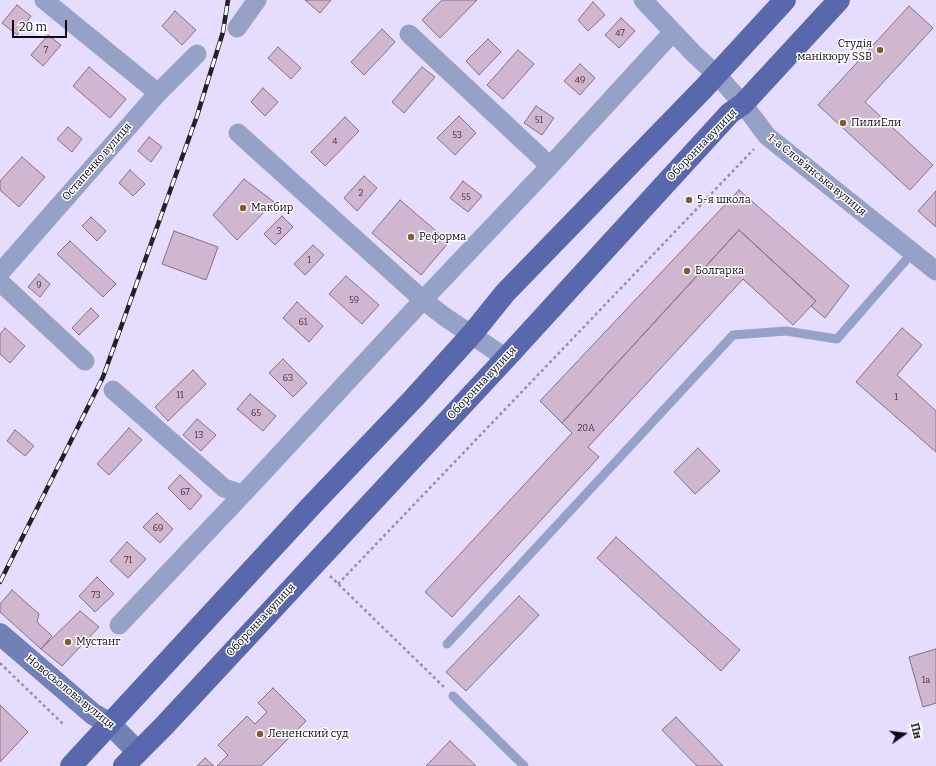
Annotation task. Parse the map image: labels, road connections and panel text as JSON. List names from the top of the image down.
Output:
{
  "streets": {
    "main road": ["Оборонна вулиця"],
    "street": ["Остапенко вулиця", "1-а Слов’янська вулиця", "Новосьолова вулиця"]
  },
  "crossings": [
    ["Оборонна вулиця", "1-а Слов’янська вулиця"],
    ["Оборонна вулиця", "Новосьолова вулиця"]
  ],
  "places": [
    "Студія манікюру SSB",
    "ПилиЕли",
    "5-я школа",
    "Макбир",
    "Реформа",
    "Болгарка",
    "Мустанг",
    "Лененский суд"
  ],
  "house_numbers": [
    "47",
    "7",
    "49",
    "51",
    "53",
    "4",
    "2",
    "55",
    "3",
    "1",
    "9",
    "59",
    "61",
    "63",
    "11",
    "1",
    "65",
    "20А",
    "13",
    "67",
    "69",
    "71",
    "73",
    "1а"
  ],
  "scale_bar": "20 m",
  "north": "right"
}
